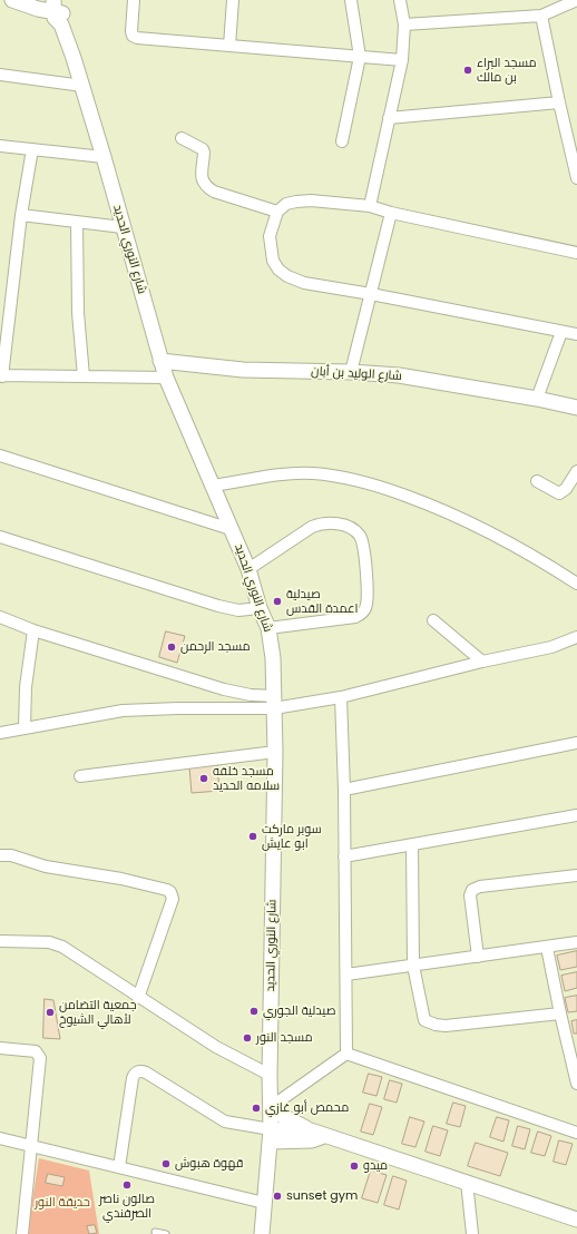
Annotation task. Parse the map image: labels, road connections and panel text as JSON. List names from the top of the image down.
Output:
{
  "streets": {
    "street": ["شارع النوري الحديد", "شارع الوليد بن أبان"]
  },
  "crossings": [
    ["شارع النوري الحديد", "شارع الوليد بن أبان"]
  ],
  "parks": ["حديقة النور"],
  "places": [
    "مسجد البراء بن مالك",
    "صيدلية اعمدة القدس",
    "مسجد الرحمن",
    "مسجد خلفه سلامه الحديد",
    "سوبر ماركت ابو عايش",
    "صيدلية الجوري",
    "جمعية التضامن لأهالي الشيوخ",
    "مسجد النور",
    "محمص أبو غازي",
    "قهوة هبوش",
    "ميدو",
    "صالون ناصر الصرفندي",
    "sunset gym"
  ]
}
